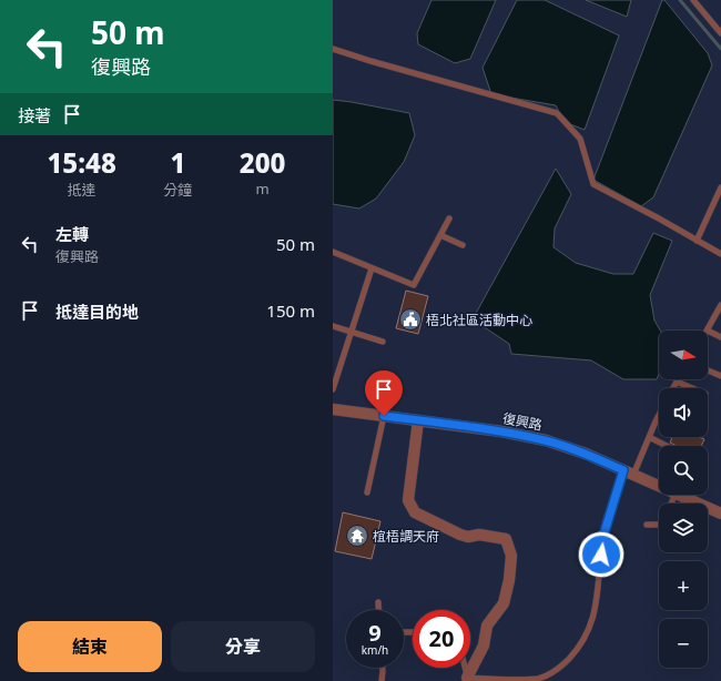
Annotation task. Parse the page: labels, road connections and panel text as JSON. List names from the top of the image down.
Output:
{
  "streets": {
    "street": ["復興路"]
  },
  "places": {
    "public building": ["梧北社區活動中心"],
    "temple": ["椬梧調天府"]
  },
  "north": "right",
  "page": {
    "turn": ["50 m", "復興路"],
    "then": "接著",
    "eta": [
      "15:48",
      "抵達",
      "1",
      "分鐘",
      "200",
      "m"
    ],
    "list": [
      {
        "name": "左轉",
        "note": "復興路",
        "value": "50 m"
      },
      {
        "name": "抵達目的地",
        "value": "150 m"
      }
    ],
    "map_buttons": ["+", "−"],
    "speed": "9 km/h",
    "limit": "20",
    "buttons": ["結束", "分享"]
  }
}
